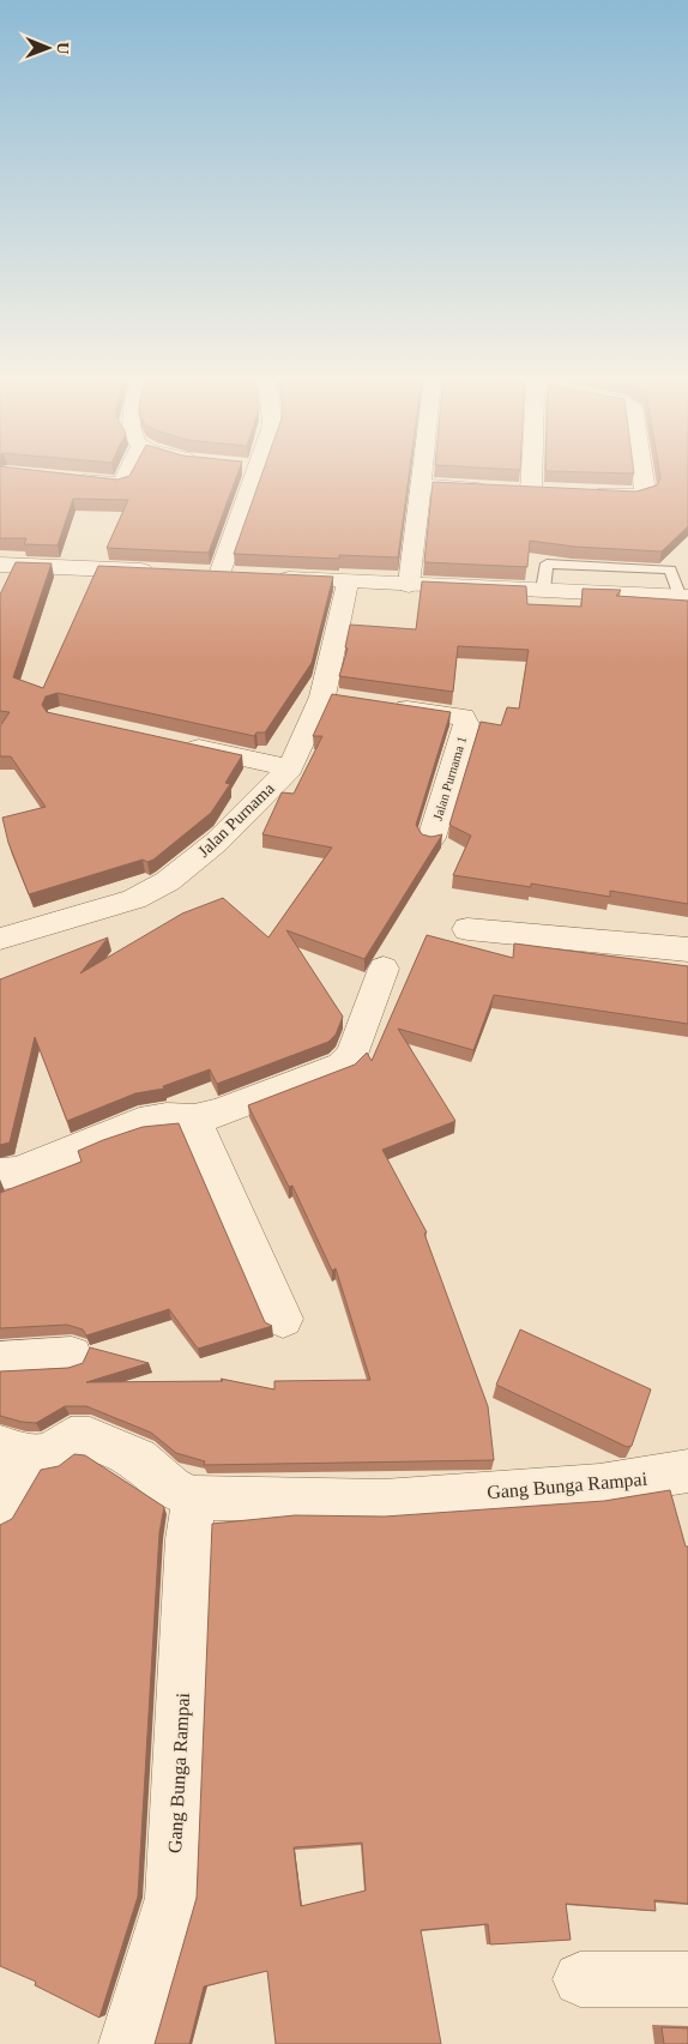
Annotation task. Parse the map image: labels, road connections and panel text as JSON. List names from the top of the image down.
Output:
{
  "streets": {
    "street": ["Jalan Purnama 1", "Jalan Purnama", "Gang Bunga Rampai"]
  },
  "north": "right"
}
